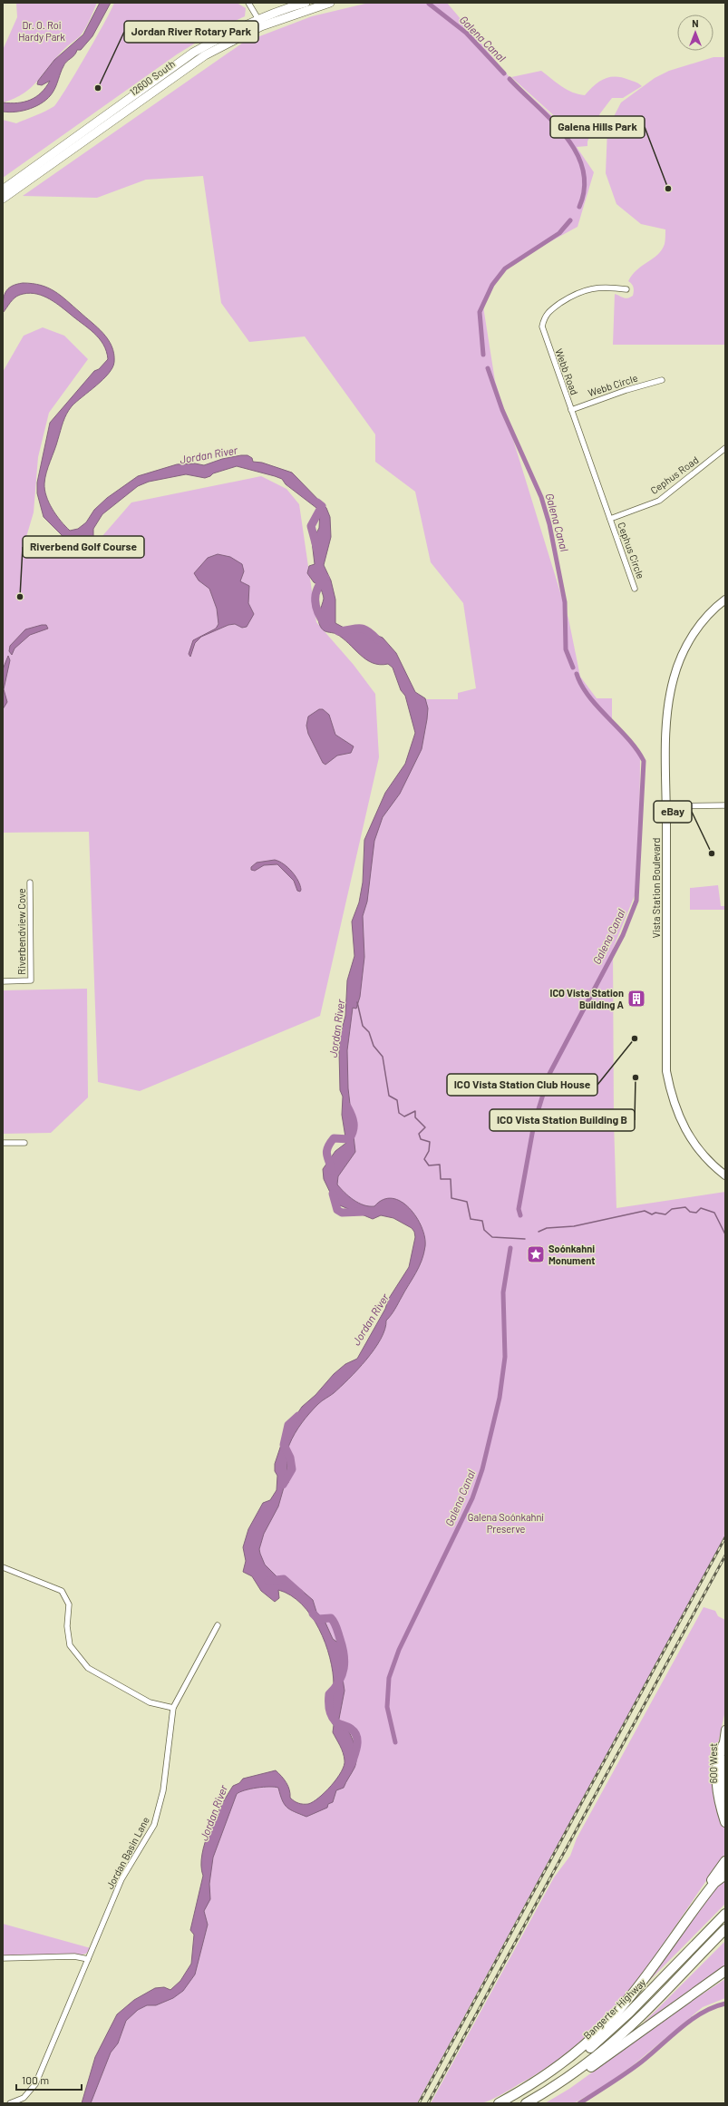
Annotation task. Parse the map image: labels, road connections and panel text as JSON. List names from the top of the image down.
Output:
{
  "streets": {
    "highway": ["Bangerter Highway"],
    "main road": ["12600 South"],
    "street": [
      "Webb Road",
      "Webb Circle",
      "Cephus Road",
      "Cephus Circle",
      "Vista Station Boulevard",
      "Riverbendview Cove",
      "600 West",
      "Jordan Basin Lane"
    ]
  },
  "crossings": [
    ["Webb Road", "Webb Circle"],
    ["Webb Road", "Cephus Road"],
    ["Webb Road", "Cephus Circle"],
    ["Cephus Road", "Cephus Circle"]
  ],
  "water": ["Galena Canal", "Jordan River"],
  "parks": ["Dr. O. Roi Hardy Park", "Galena Soónkahni Preserve"],
  "places": {
    "other": [
      "Jordan River Rotary Park",
      "Galena Hills Park",
      "Riverbend Golf Course",
      "eBay",
      "ICO Vista Station Club House",
      "ICO Vista Station Building B"
    ],
    "building": ["ICO Vista Station Building A"],
    "place": ["Soónkahni Monument"]
  },
  "scale_bar": "100 m",
  "north": "top"
}
